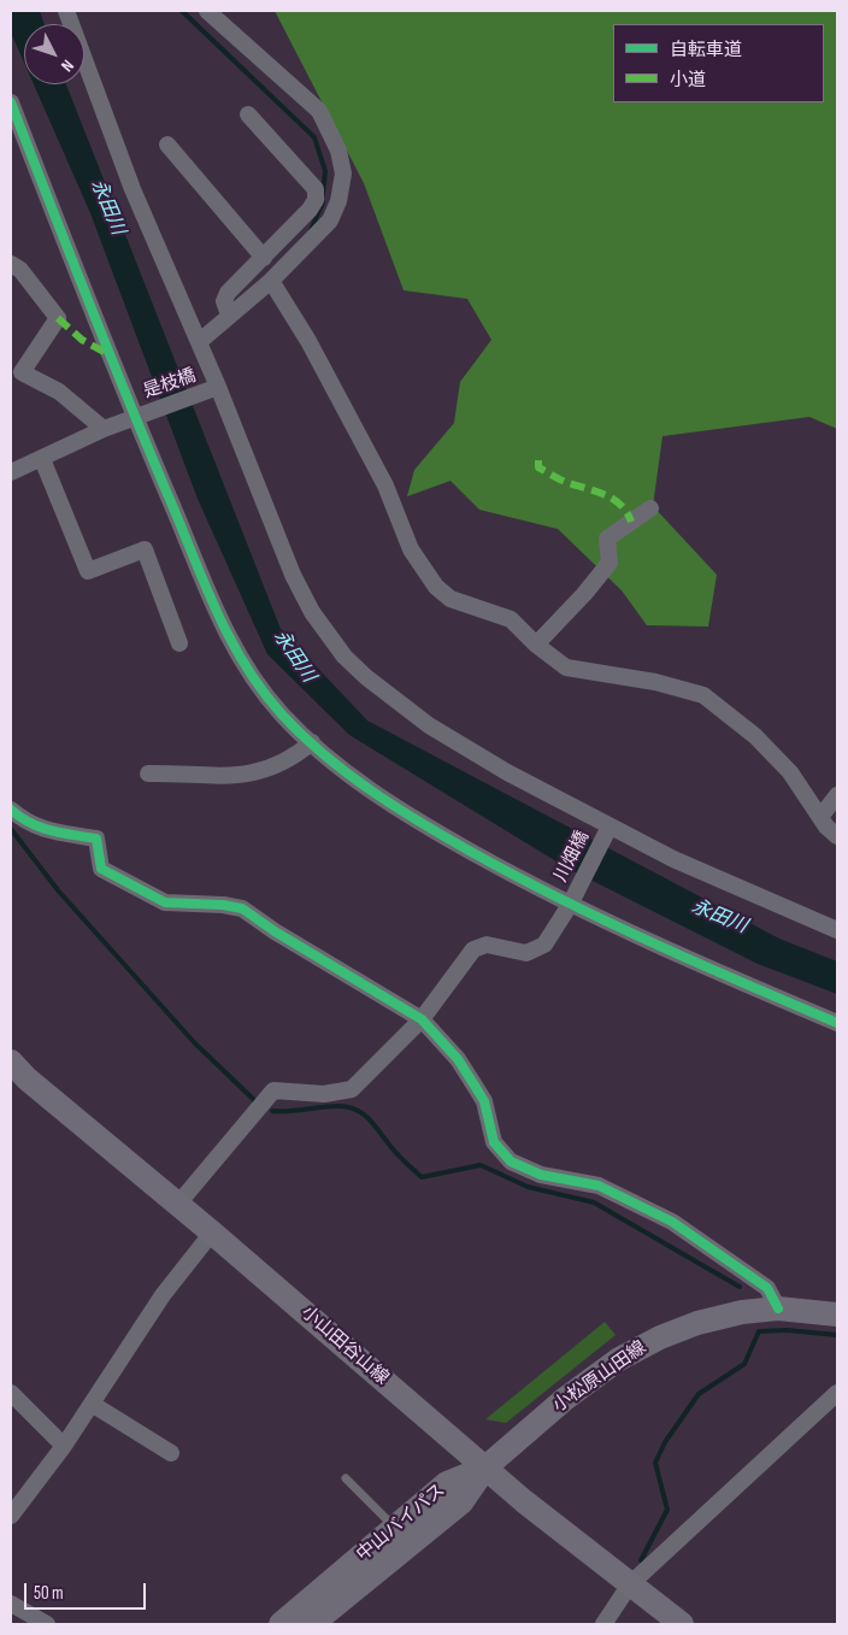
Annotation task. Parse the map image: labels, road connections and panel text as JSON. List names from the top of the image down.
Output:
{
  "streets": {
    "street": [
      "是枝橋",
      "川畑橋",
      "小山田谷山線",
      "小松原山田線",
      "中山バイパス"
    ]
  },
  "crossings": [
    ["川畑橋", "小山田谷山線"],
    ["小山田谷山線", "小松原山田線"],
    ["小山田谷山線", "中山バイパス"],
    ["小松原山田線", "中山バイパス"]
  ],
  "water": ["永田川"],
  "legend": ["自転車道", "小道"],
  "scale_bar": "50 m",
  "north": "bottom right"
}
